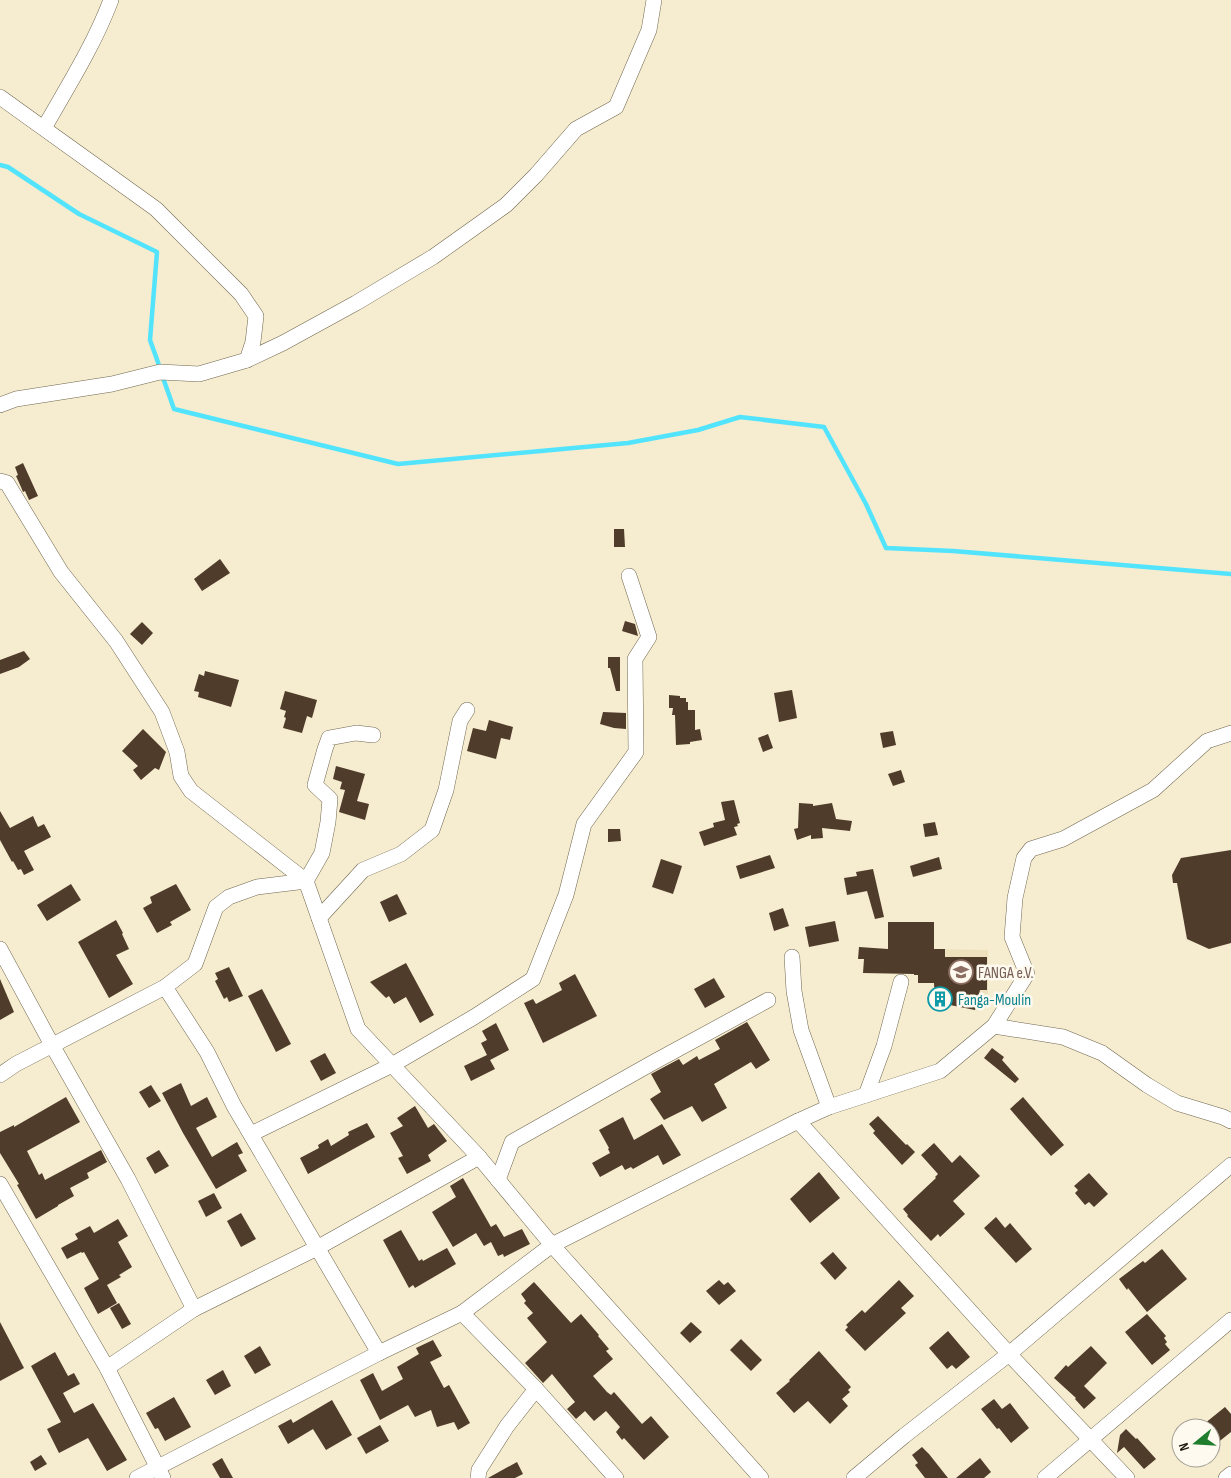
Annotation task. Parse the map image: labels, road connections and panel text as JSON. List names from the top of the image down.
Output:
{
  "places": {
    "school or university": ["FANGA e.V."],
    "building": ["Fanga-Moulin"]
  },
  "north": "left"
}
